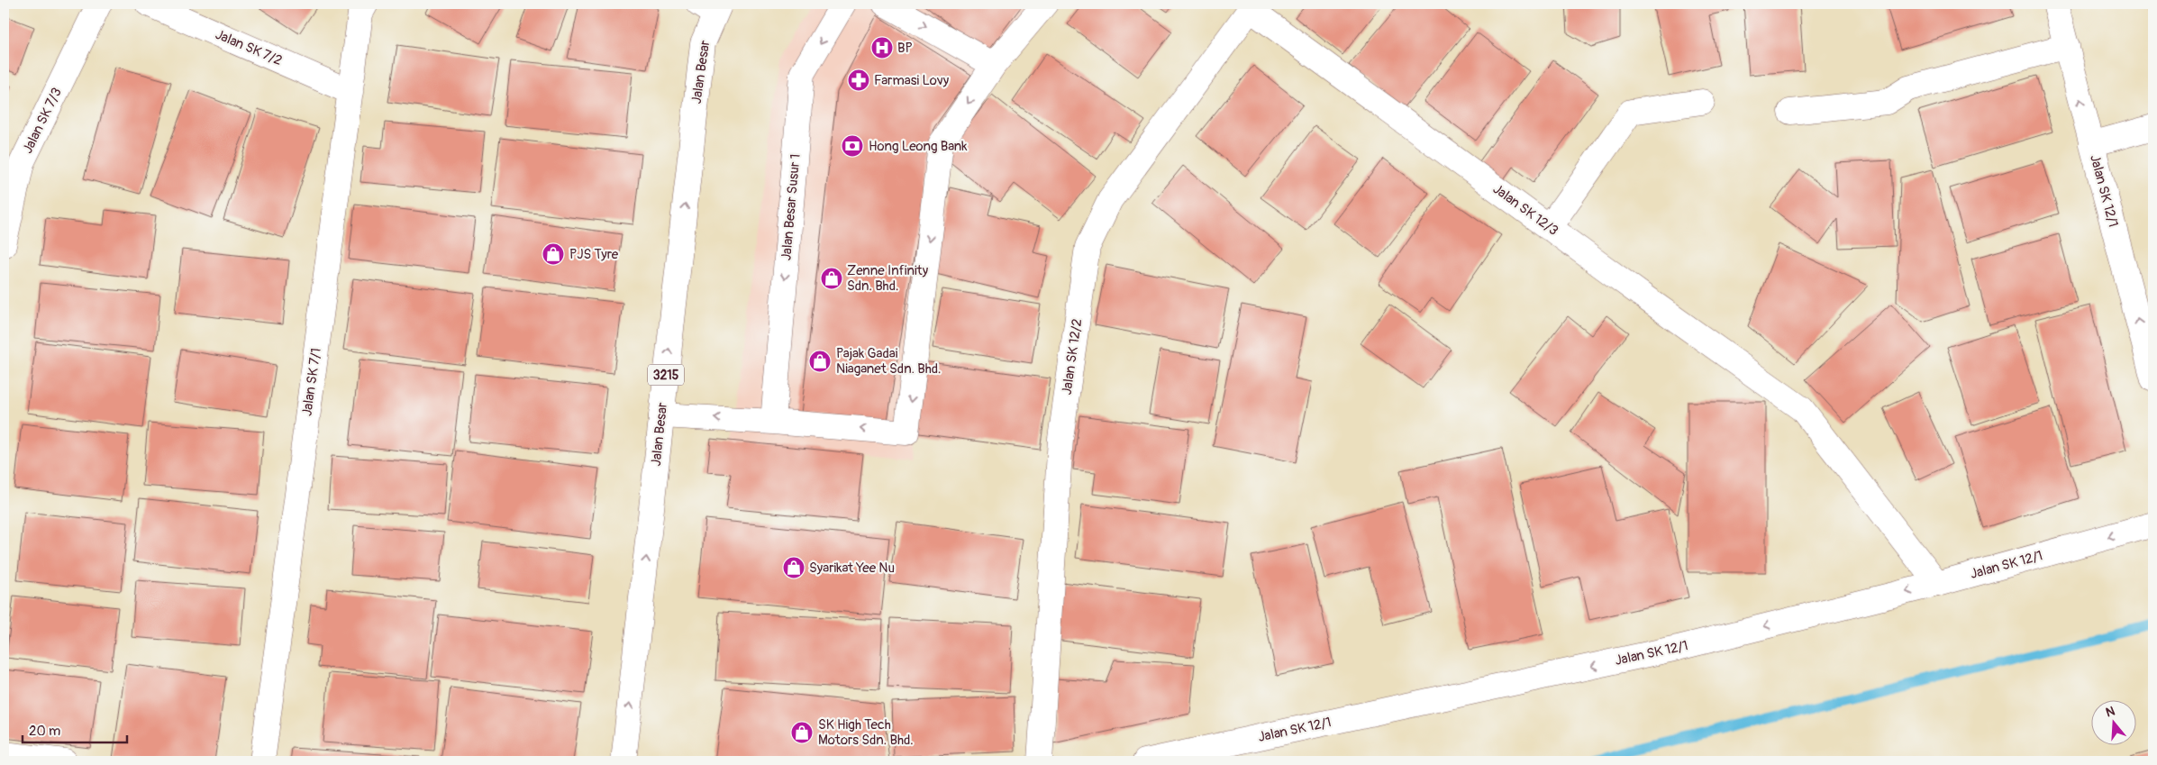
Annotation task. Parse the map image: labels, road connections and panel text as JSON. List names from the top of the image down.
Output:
{
  "streets": {
    "street": [
      "Jalan SK 7/2",
      "Jalan Besar",
      "Jalan SK 7/3",
      "Jalan SK 12/1",
      "Jalan Besar Susur 1",
      "Jalan SK 12/3",
      "Jalan SK 12/2",
      "3215",
      "Jalan SK 7/1"
    ]
  },
  "crossings": [
    ["Jalan SK 7/2", "Jalan SK 7/1"],
    ["Jalan SK 12/1", "Jalan SK 12/3"],
    ["Jalan SK 12/3", "Jalan SK 12/2"]
  ],
  "one_way": ["Jalan Besar", "Jalan Besar Susur 1"],
  "places": {
    "hospital": ["BP"],
    "pharmacy": ["Farmasi Lovy"],
    "bank": ["Hong Leong Bank"],
    "shop": [
      "PJS Tyre",
      "Zenne Infinity Sdn. Bhd.",
      "Pajak Gadai Niaganet Sdn. Bhd.",
      "Syarikat Yee Nu",
      "SK High Tech Motors Sdn. Bhd."
    ]
  },
  "scale_bar": "20 m",
  "north": "top"
}
